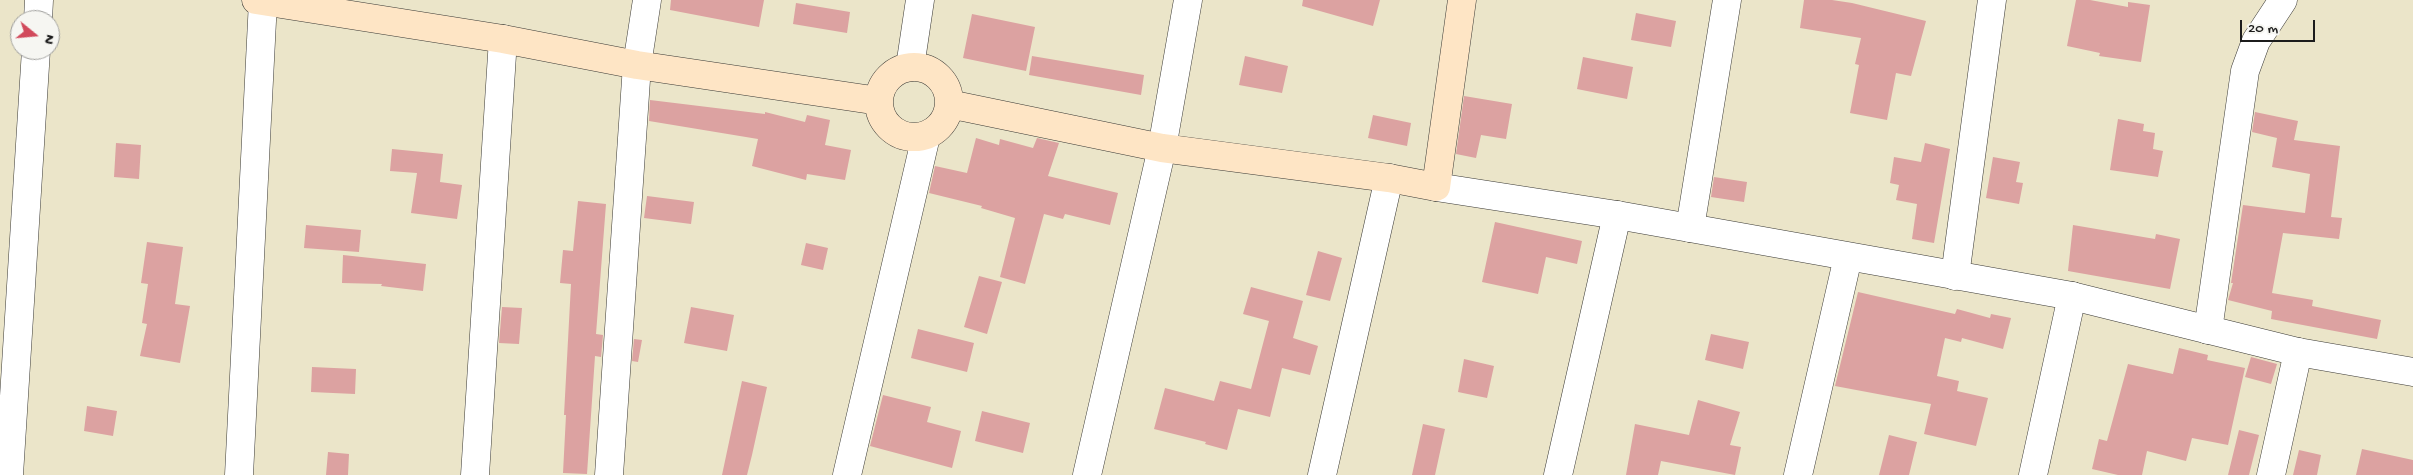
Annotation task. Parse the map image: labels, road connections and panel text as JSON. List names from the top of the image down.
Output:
{
  "scale_bar": "20 m",
  "north": "right"
}
